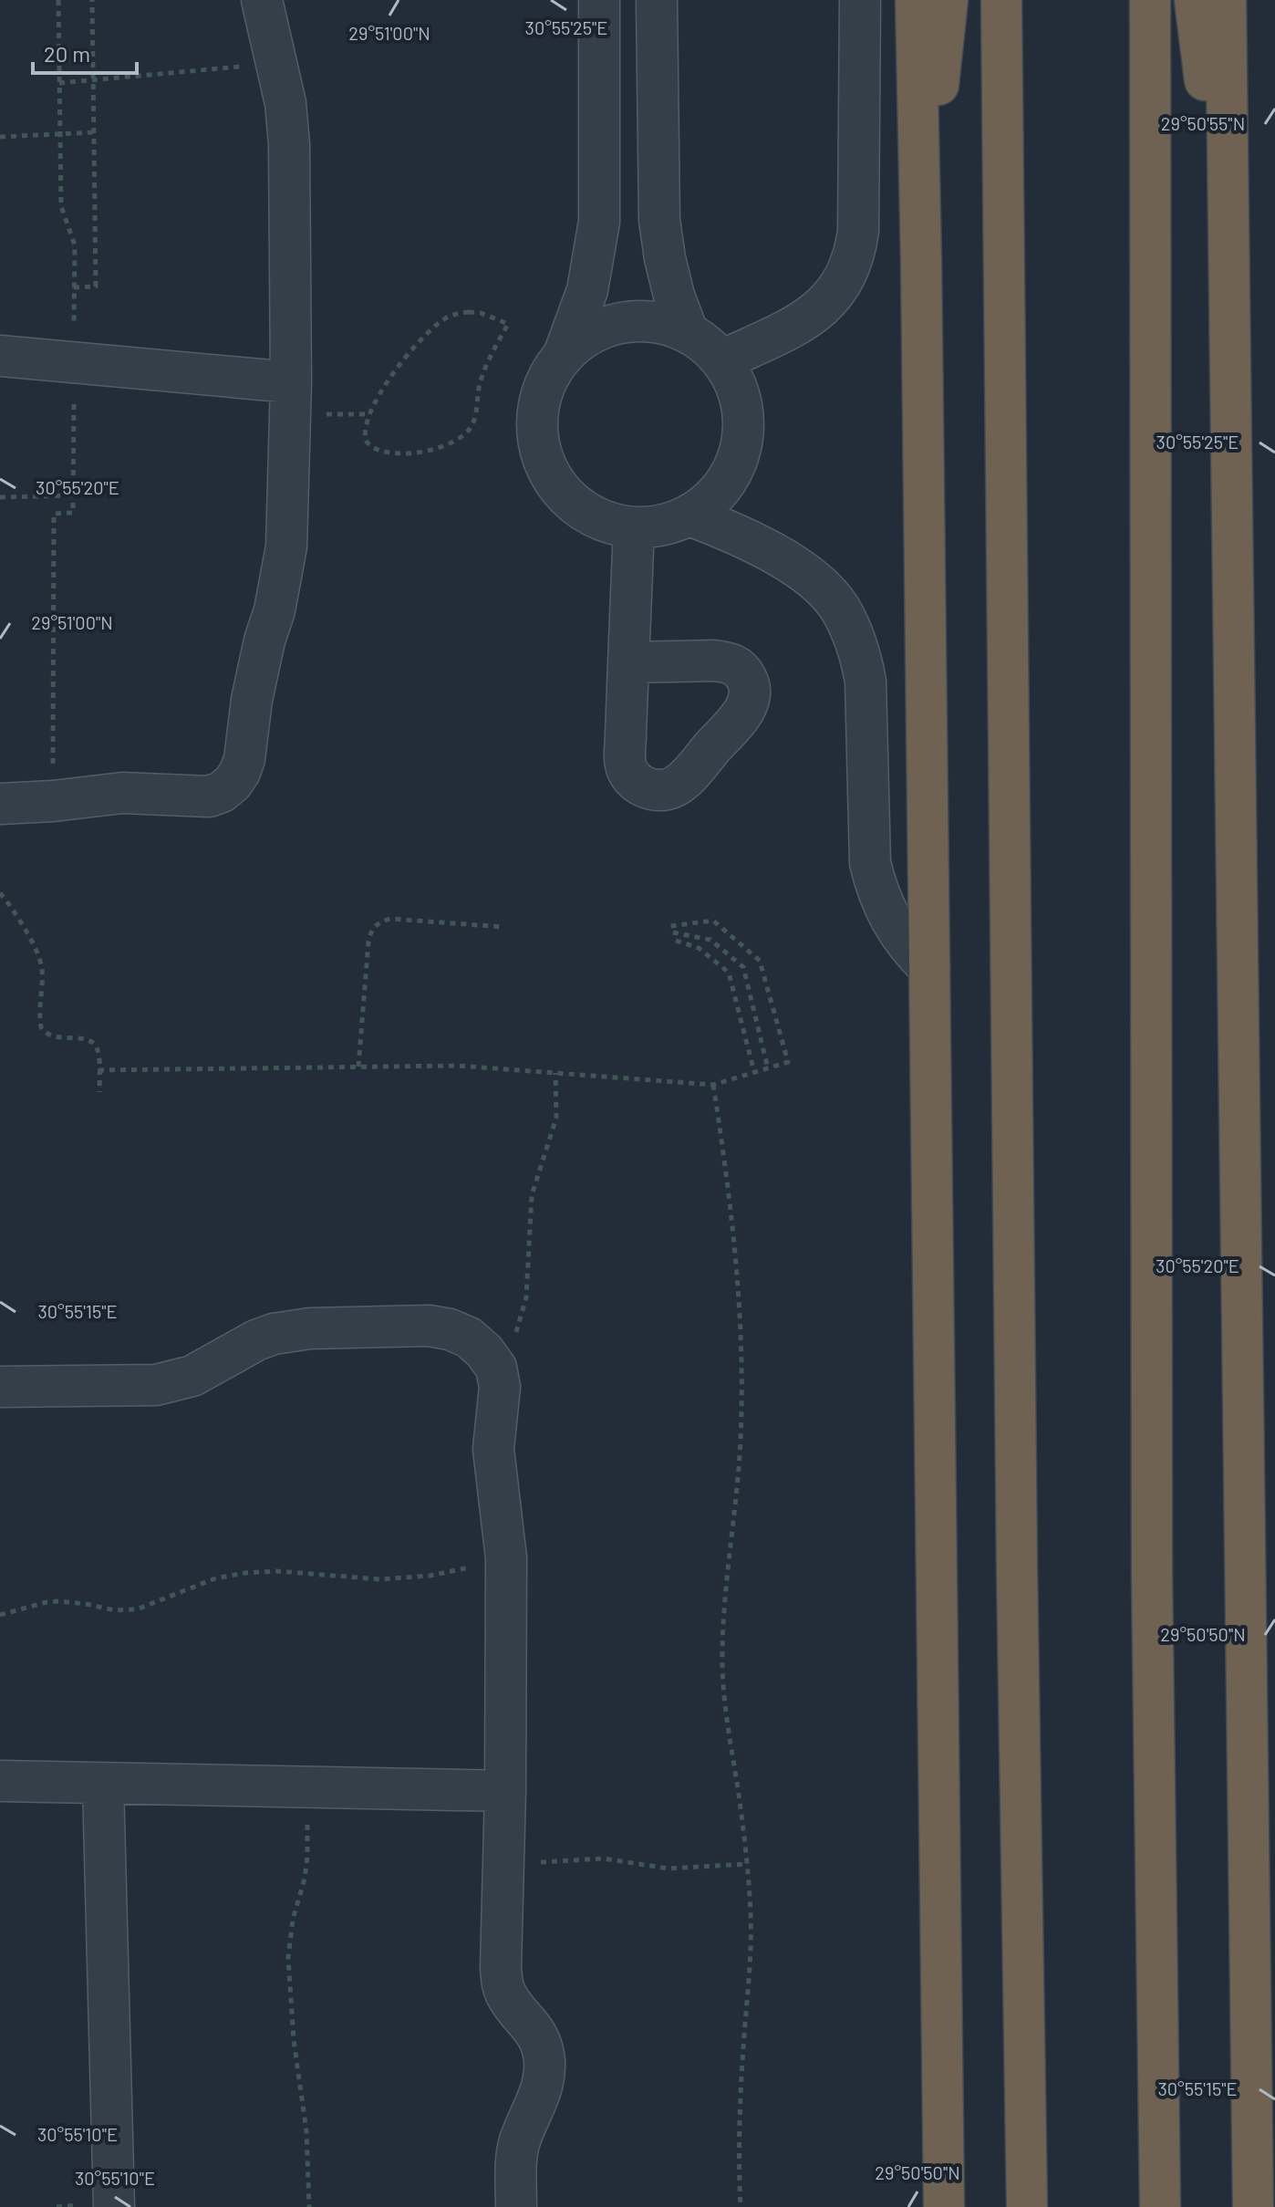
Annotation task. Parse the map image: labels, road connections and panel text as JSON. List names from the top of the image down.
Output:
{
  "scale_bar": "20 m",
  "coordinates": [
    "30°55'25\"E",
    "29°51'00\"N",
    "29°50'55\"N",
    "30°55'20\"E",
    "30°55'15\"E",
    "29°50'50\"N",
    "30°55'10\"E"
  ]
}
